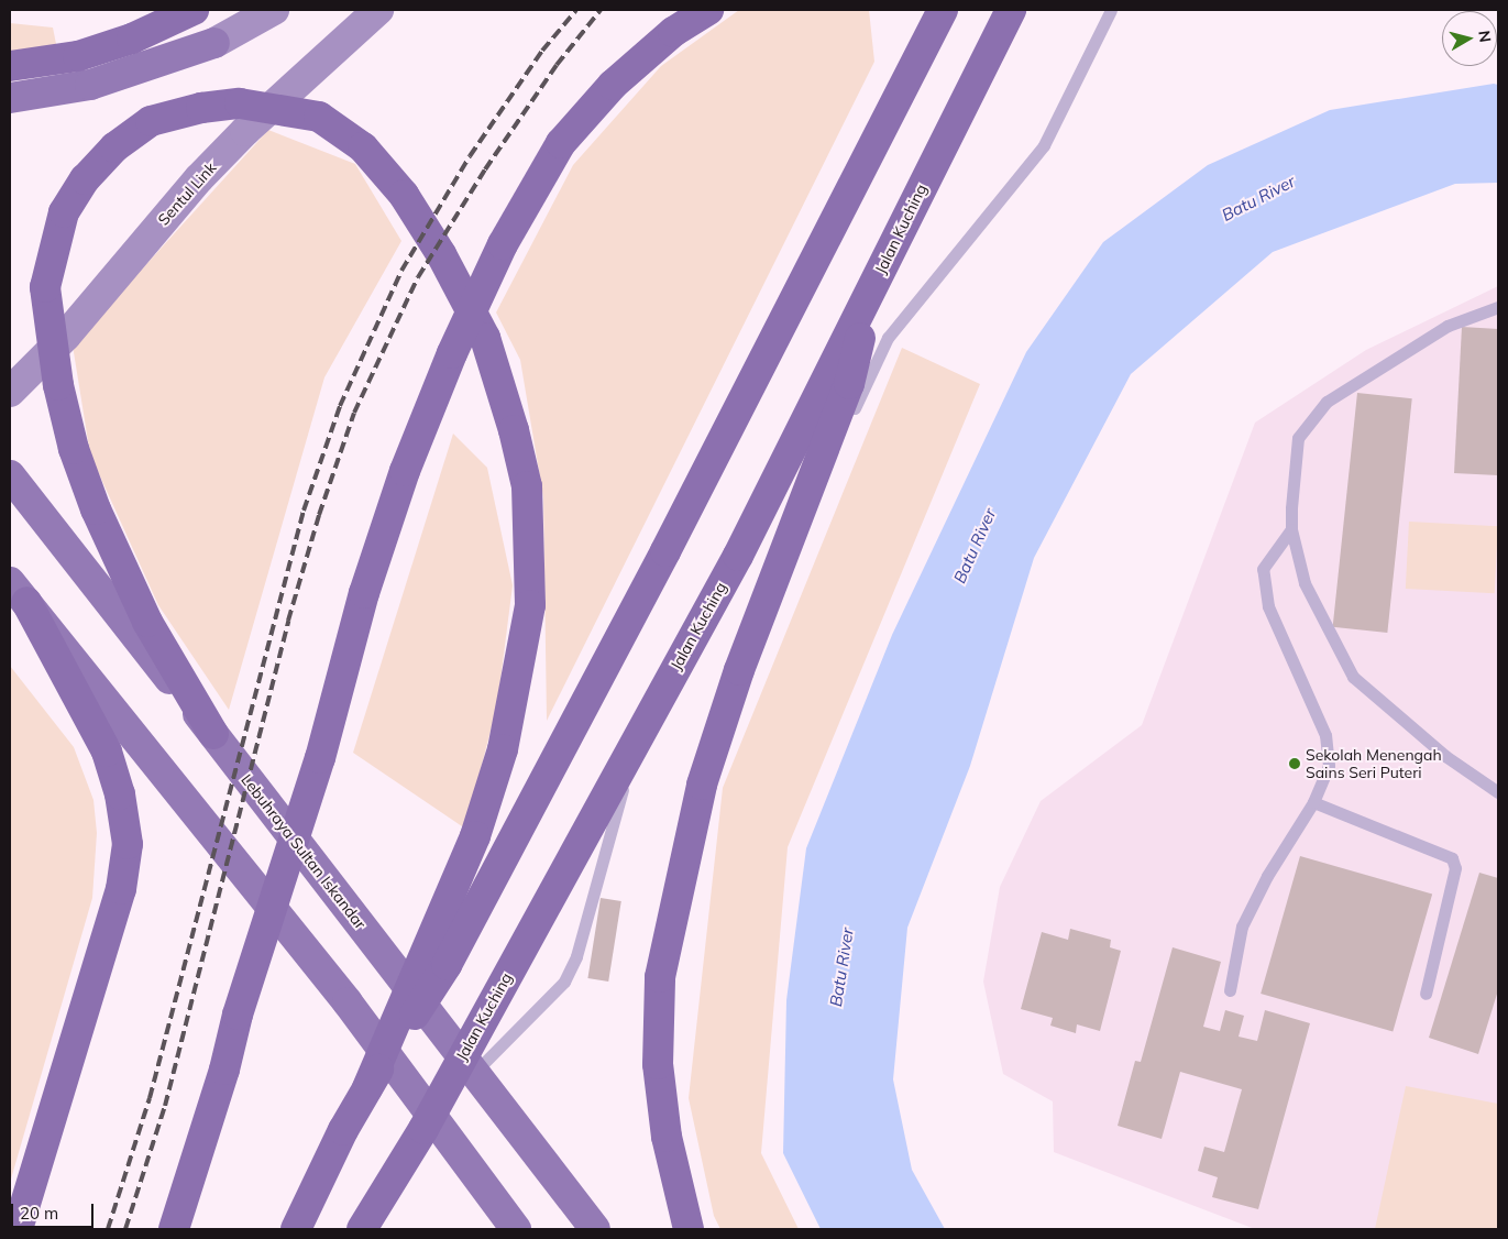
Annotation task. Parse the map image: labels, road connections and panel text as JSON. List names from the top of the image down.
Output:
{
  "streets": {
    "highway": ["Jalan Kuching"],
    "main road": ["Sentul Link", "Lebuhraya Sultan Iskandar"]
  },
  "water": ["Batu River"],
  "places": ["Sekolah Menengah Sains Seri Puteri"],
  "scale_bar": "20 m",
  "north": "right"
}
